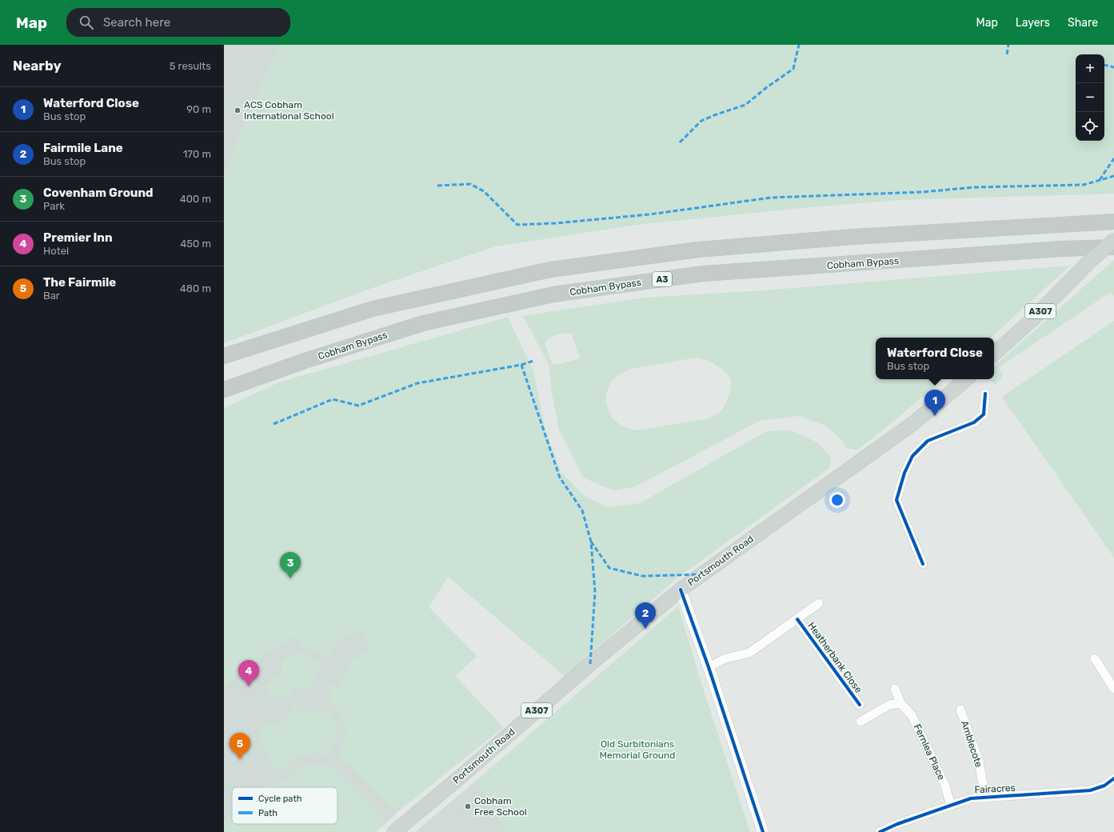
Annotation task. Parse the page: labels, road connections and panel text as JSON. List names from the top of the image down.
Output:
{
  "streets": {
    "highway": ["Cobham Bypass", "A3"],
    "main road": ["A307", "Portsmouth Road"],
    "street": [
      "Heatherbank Close",
      "Amblecote",
      "Fernlea Place",
      "Fairacres"
    ]
  },
  "crossings": [
    ["Amblecote", "Fairacres"],
    ["Fernlea Place", "Fairacres"]
  ],
  "parks": ["Old Surbitonians Memorial Ground"],
  "places": ["ACS Cobham International School", "Cobham Free School"],
  "legend": ["Cycle path", "Path"],
  "page": {
    "header": "Map",
    "search": "Search here",
    "nav": ["Map", "Layers", "Share"],
    "heading": ["Nearby", "5 results"],
    "map_buttons": ["+", "−"],
    "list": [
      {
        "mark": "1",
        "name": "Waterford Close",
        "note": "Bus stop",
        "value": "90 m"
      },
      {
        "mark": "2",
        "name": "Fairmile Lane",
        "note": "Bus stop",
        "value": "170 m"
      },
      {
        "mark": "3",
        "name": "Covenham Ground",
        "note": "Park",
        "value": "400 m"
      },
      {
        "mark": "4",
        "name": "Premier Inn",
        "note": "Hotel",
        "value": "450 m"
      },
      {
        "mark": "5",
        "name": "The Fairmile",
        "note": "Bar",
        "value": "480 m"
      }
    ],
    "popup": ["Waterford Close", "Bus stop"],
    "pins": [
      "1",
      "3",
      "2",
      "4",
      "5"
    ]
  }
}
